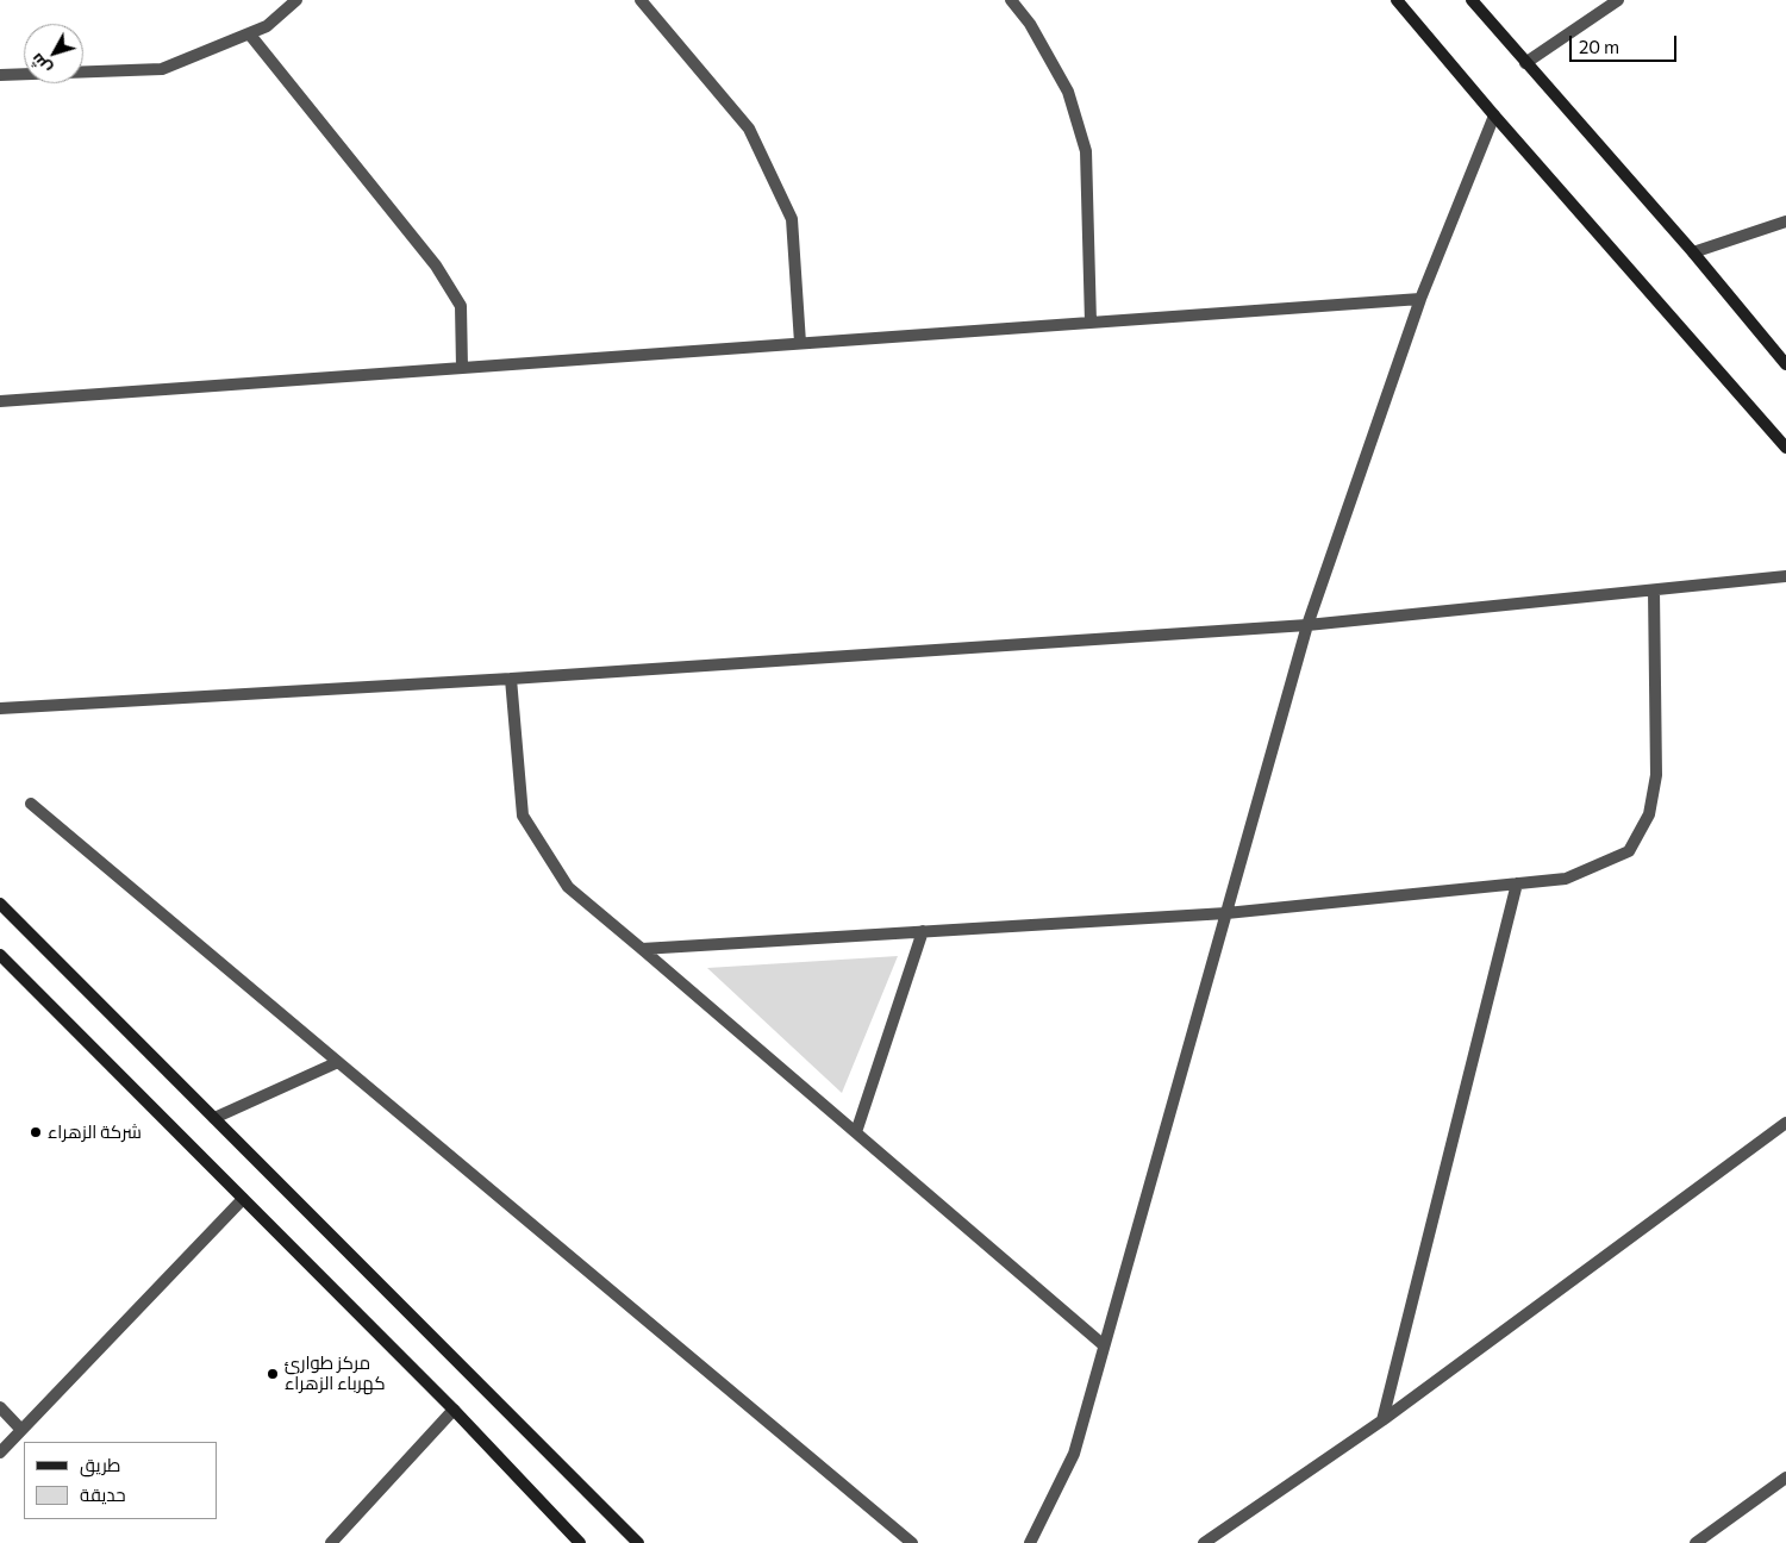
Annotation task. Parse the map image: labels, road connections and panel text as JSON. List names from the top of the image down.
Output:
{
  "places": ["شركة الزهراء", "مركز طوارئ كهرباء الزهراء"],
  "legend": ["طريق", "حديقة"],
  "scale_bar": "20 m",
  "north": "bottom left"
}
